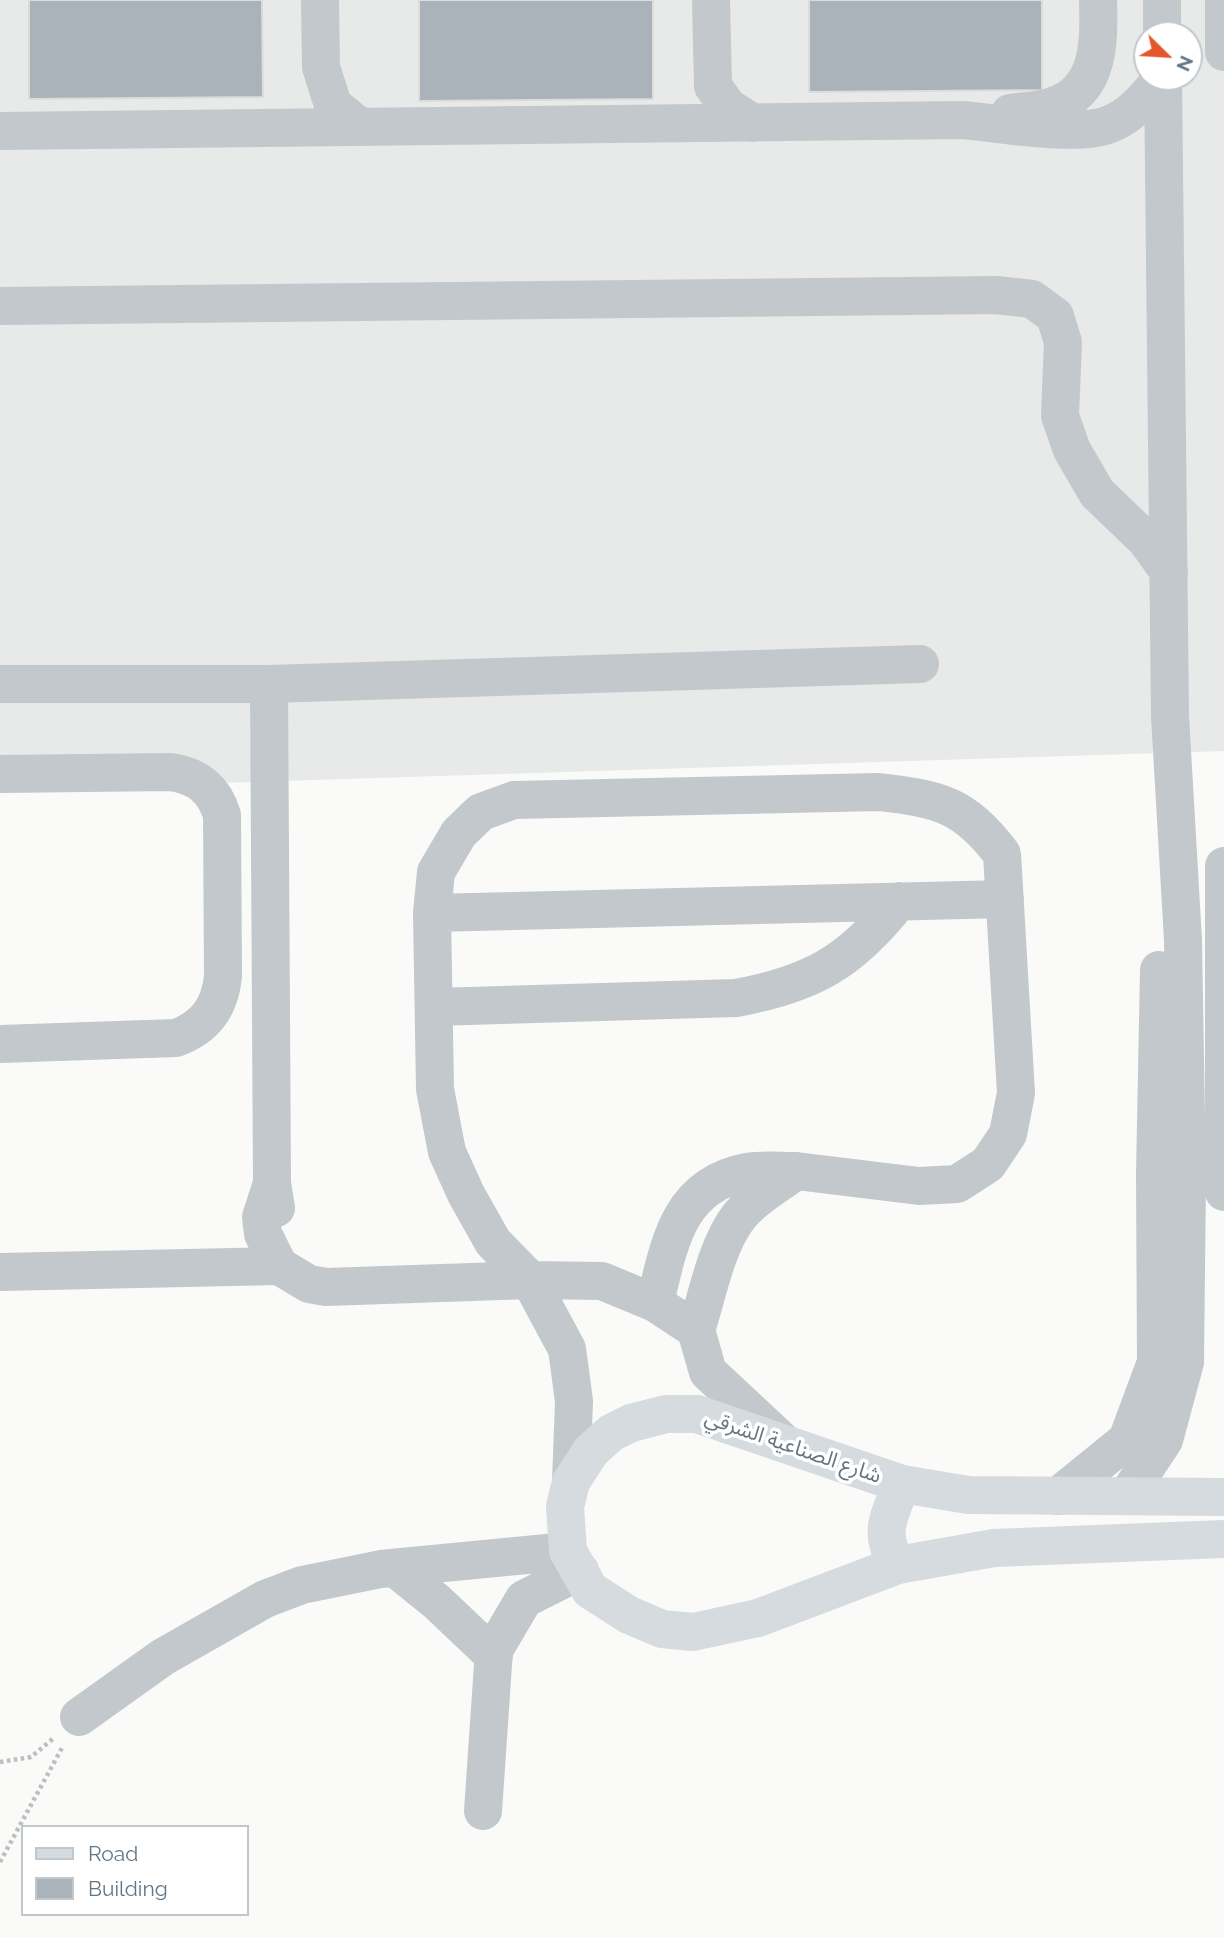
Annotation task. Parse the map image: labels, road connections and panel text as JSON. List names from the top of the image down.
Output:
{
  "streets": {
    "main road": ["شارع الصناعية الشرقي"]
  },
  "legend": ["Road", "Building"],
  "north": "bottom right"
}
